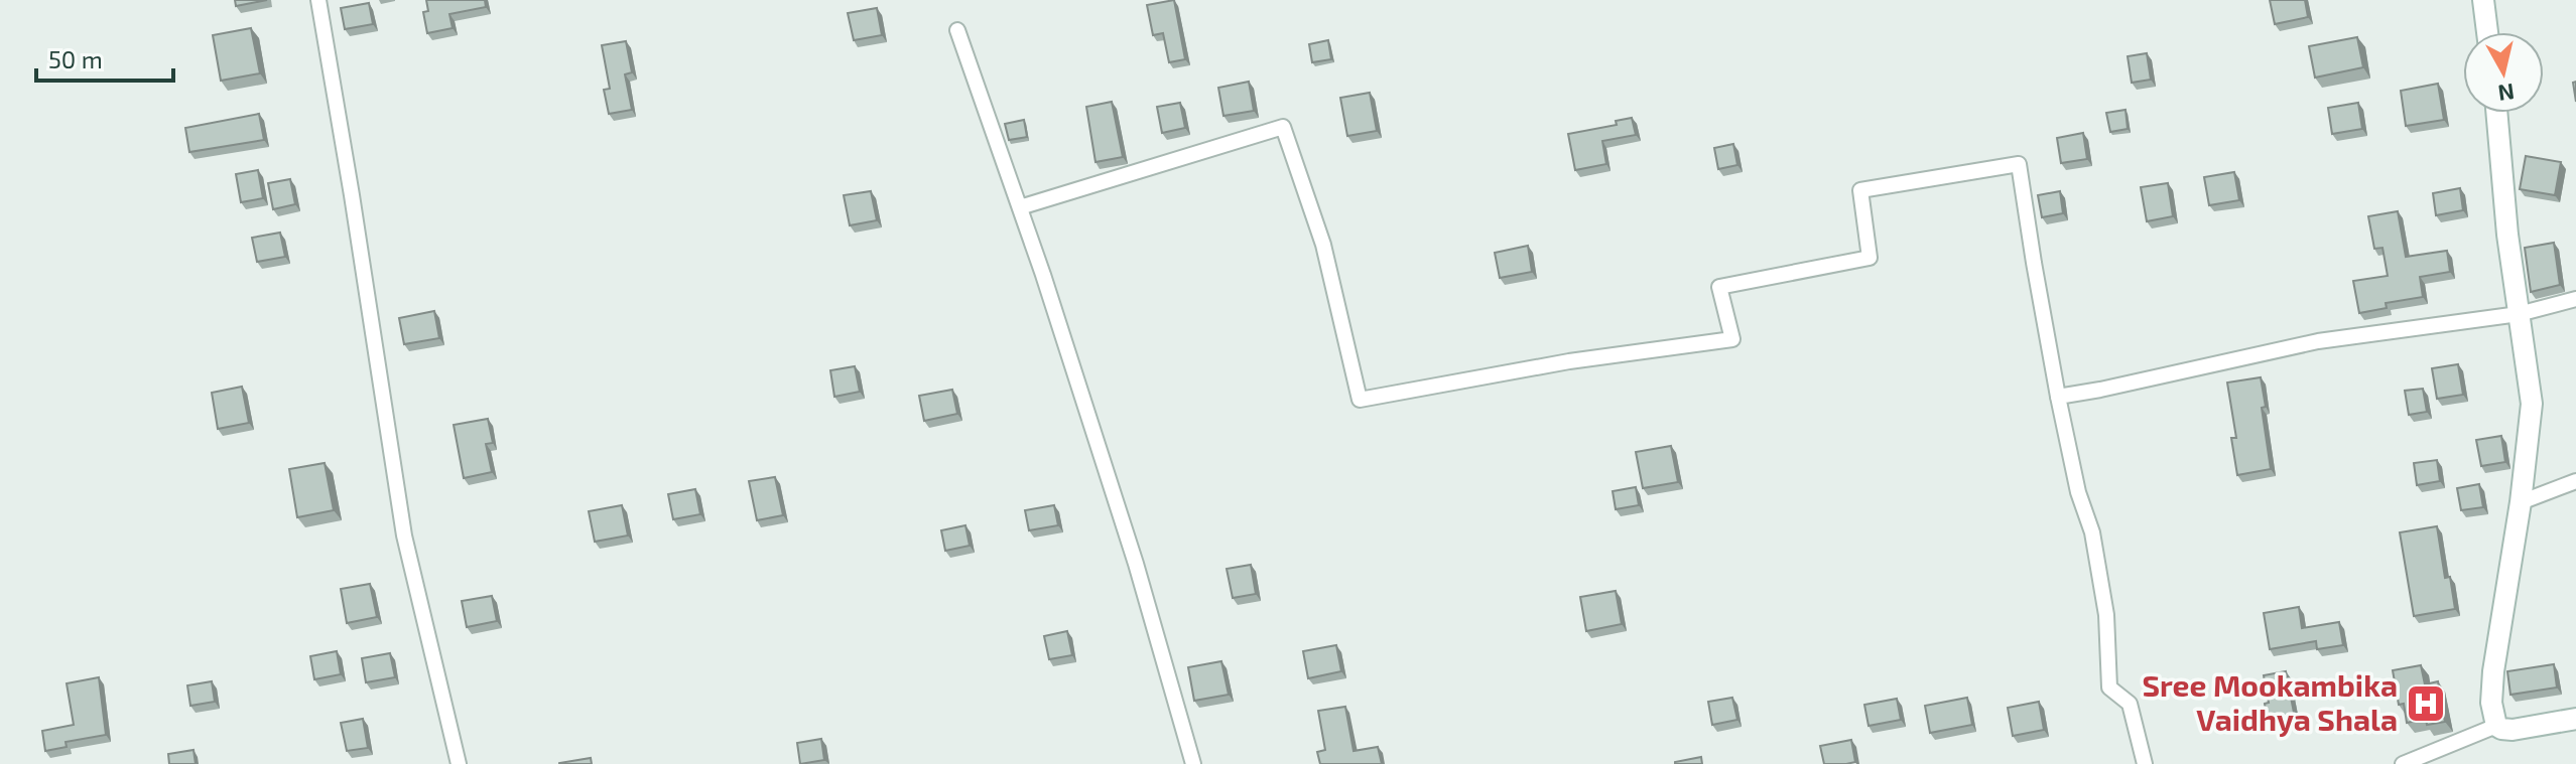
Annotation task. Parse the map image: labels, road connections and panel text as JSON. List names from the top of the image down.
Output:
{
  "places": {
    "hospital": ["Sree Mookambika Vaidhya Shala"]
  },
  "scale_bar": "50 m",
  "north": "bottom"
}
